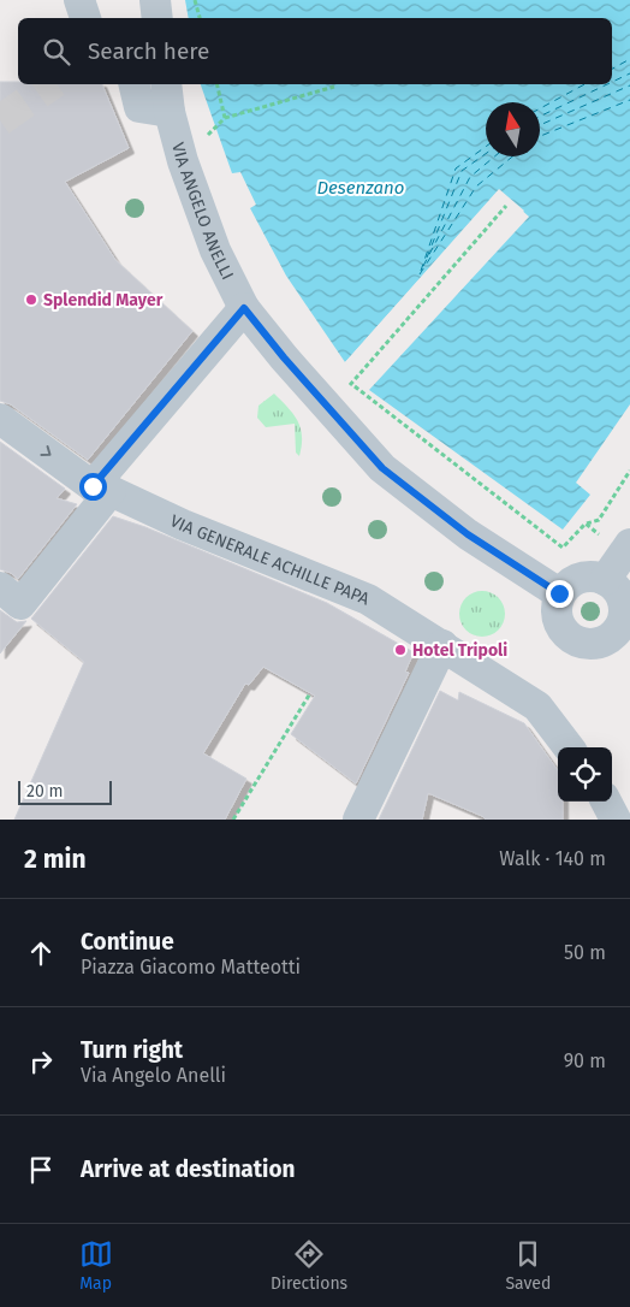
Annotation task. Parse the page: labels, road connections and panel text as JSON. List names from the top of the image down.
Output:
{
  "streets": {
    "street": ["VIA ANGELO ANELLI", "VIA GENERALE ACHILLE PAPA"]
  },
  "water": ["Desenzano"],
  "places": ["Splendid Mayer", "Hotel Tripoli"],
  "scale_bar": "20 m",
  "north": "top",
  "page": {
    "search": "Search here",
    "scale": "20 m",
    "heading": ["2 min", "Walk · 140 m"],
    "list": [
      ["Continue", "Piazza Giacomo Matteotti", "50 m"],
      ["Turn right", "Via Angelo Anelli", "90 m"],
      "Arrive at destination"
    ],
    "nav": ["Map", "Directions", "Saved"]
  }
}
